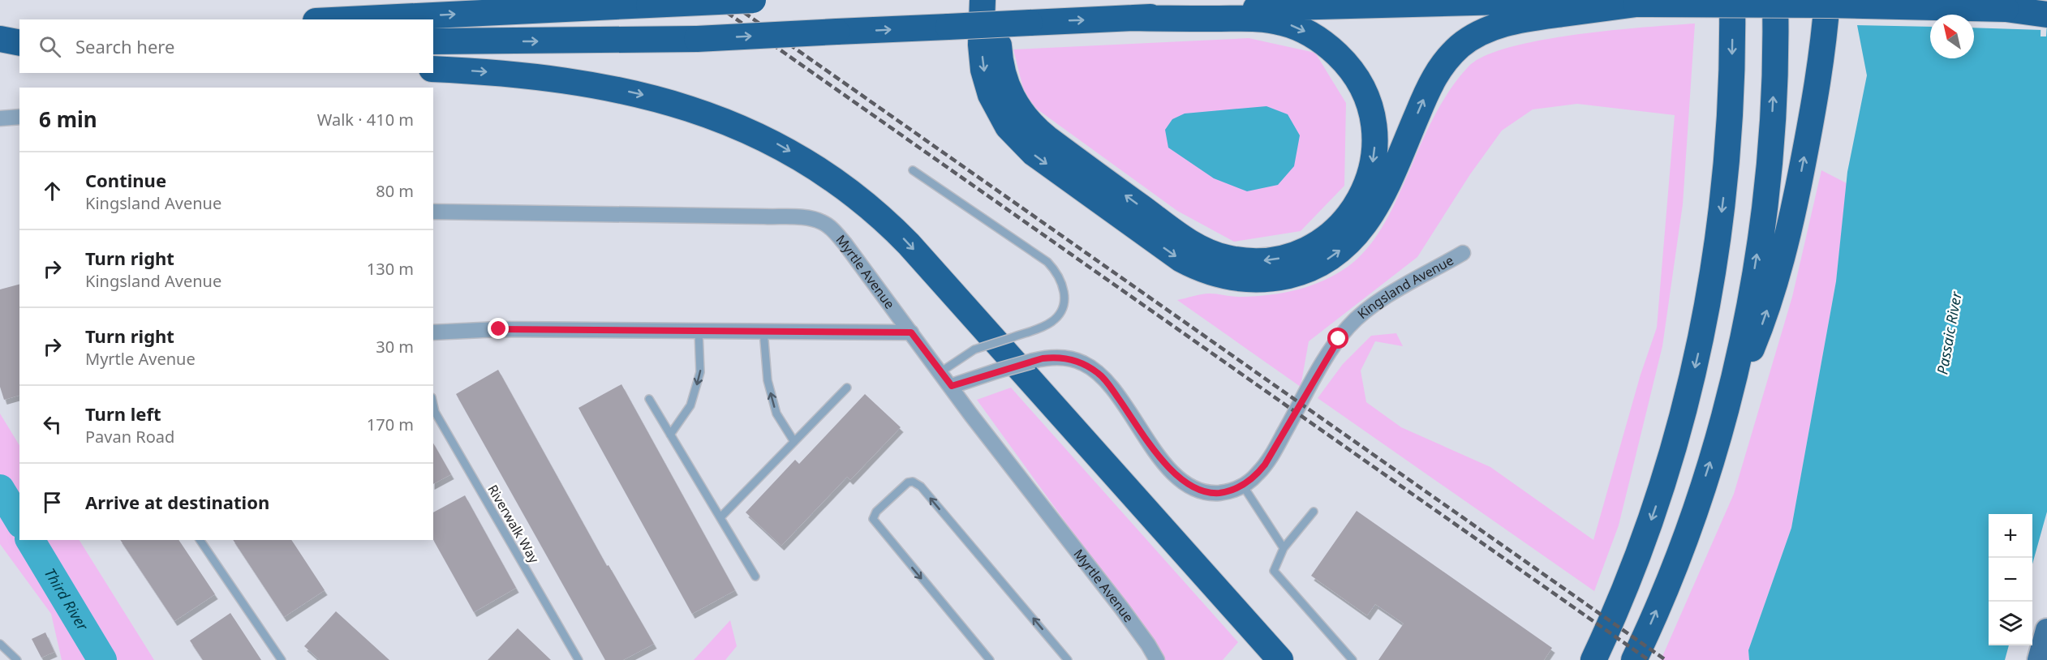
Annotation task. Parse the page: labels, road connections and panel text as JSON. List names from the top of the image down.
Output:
{
  "streets": {
    "street": ["Myrtle Avenue", "Kingsland Avenue"],
    "lane": ["Riverwalk Way"]
  },
  "crossings": [
    ["Myrtle Avenue", "Kingsland Avenue"]
  ],
  "water": ["Passaic River", "Third River"],
  "north": "top left",
  "page": {
    "search": "Search here",
    "heading": ["6 min", "Walk · 410 m"],
    "list": [
      ["Continue", "Kingsland Avenue", "80 m"],
      ["Turn right", "Kingsland Avenue", "130 m"],
      ["Turn right", "Myrtle Avenue", "30 m"],
      ["Turn left", "Pavan Road", "170 m"],
      "Arrive at destination"
    ],
    "map_buttons": ["+", "−"]
  }
}
